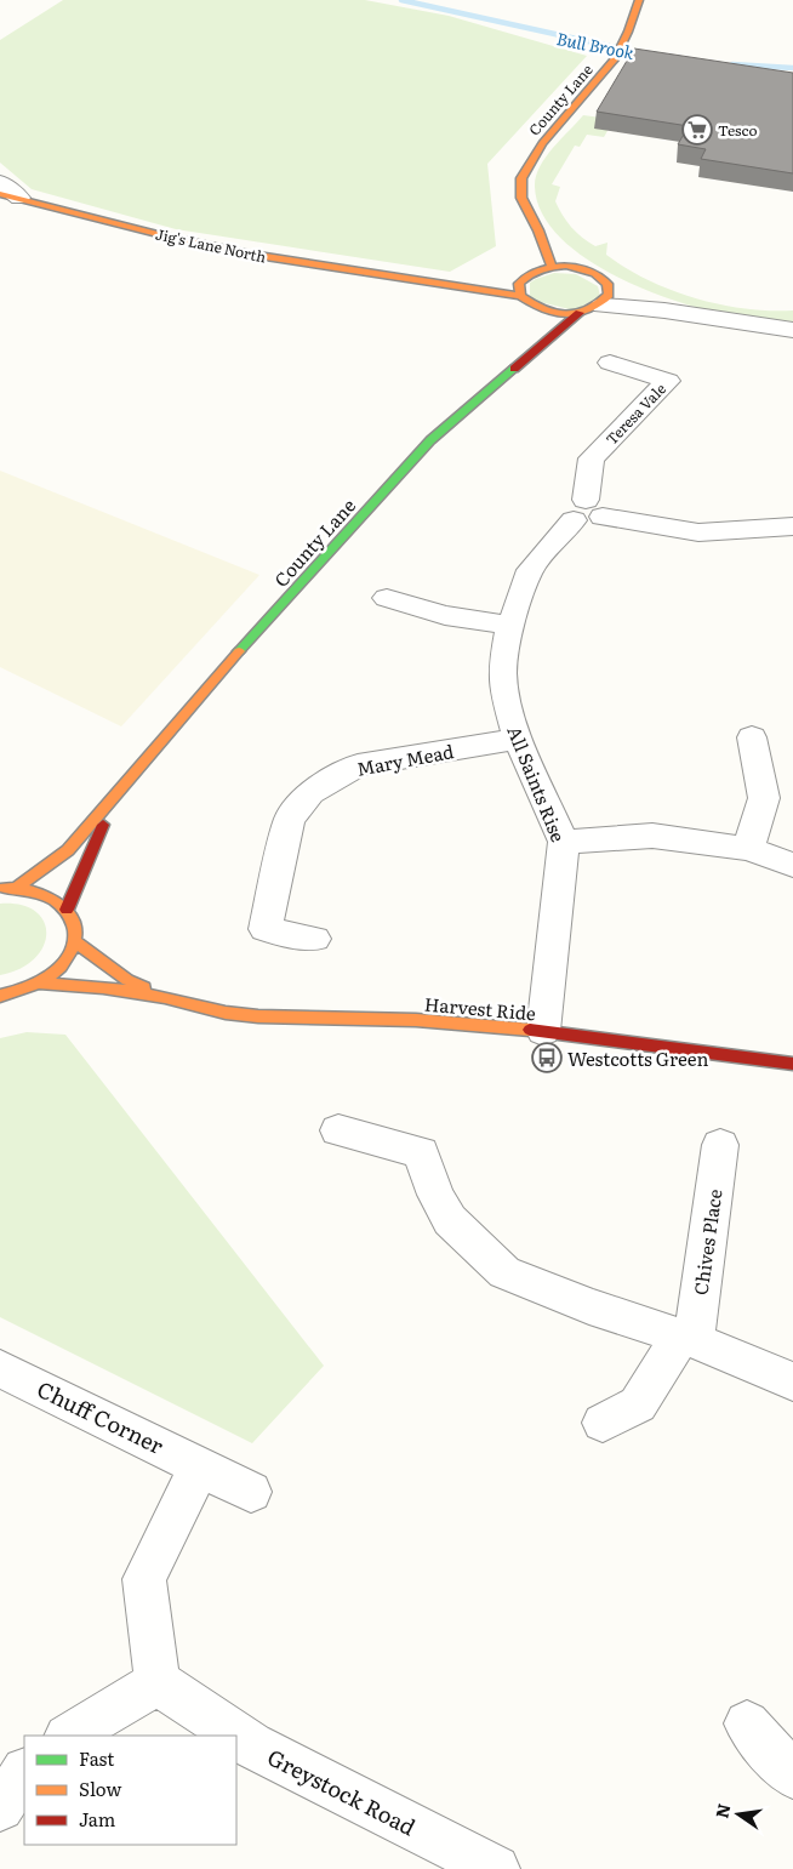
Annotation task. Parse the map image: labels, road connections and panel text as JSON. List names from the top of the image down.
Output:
{
  "streets": {
    "street": [
      "County Lane",
      "Jig's Lane North",
      "Teresa Vale",
      "Mary Mead",
      "All Saints Rise",
      "Harvest Ride",
      "Chives Place",
      "Chuff Corner",
      "Greystock Road"
    ]
  },
  "crossings": [
    ["County Lane", "Jig's Lane North"],
    ["Teresa Vale", "All Saints Rise"],
    ["Mary Mead", "All Saints Rise"],
    ["All Saints Rise", "Harvest Ride"]
  ],
  "water": ["Bull Brook"],
  "places": {
    "supermarket": ["Tesco"],
    "bus stop": ["Westcotts Green"]
  },
  "legend": ["Fast", "Slow", "Jam"],
  "north": "left"
}
